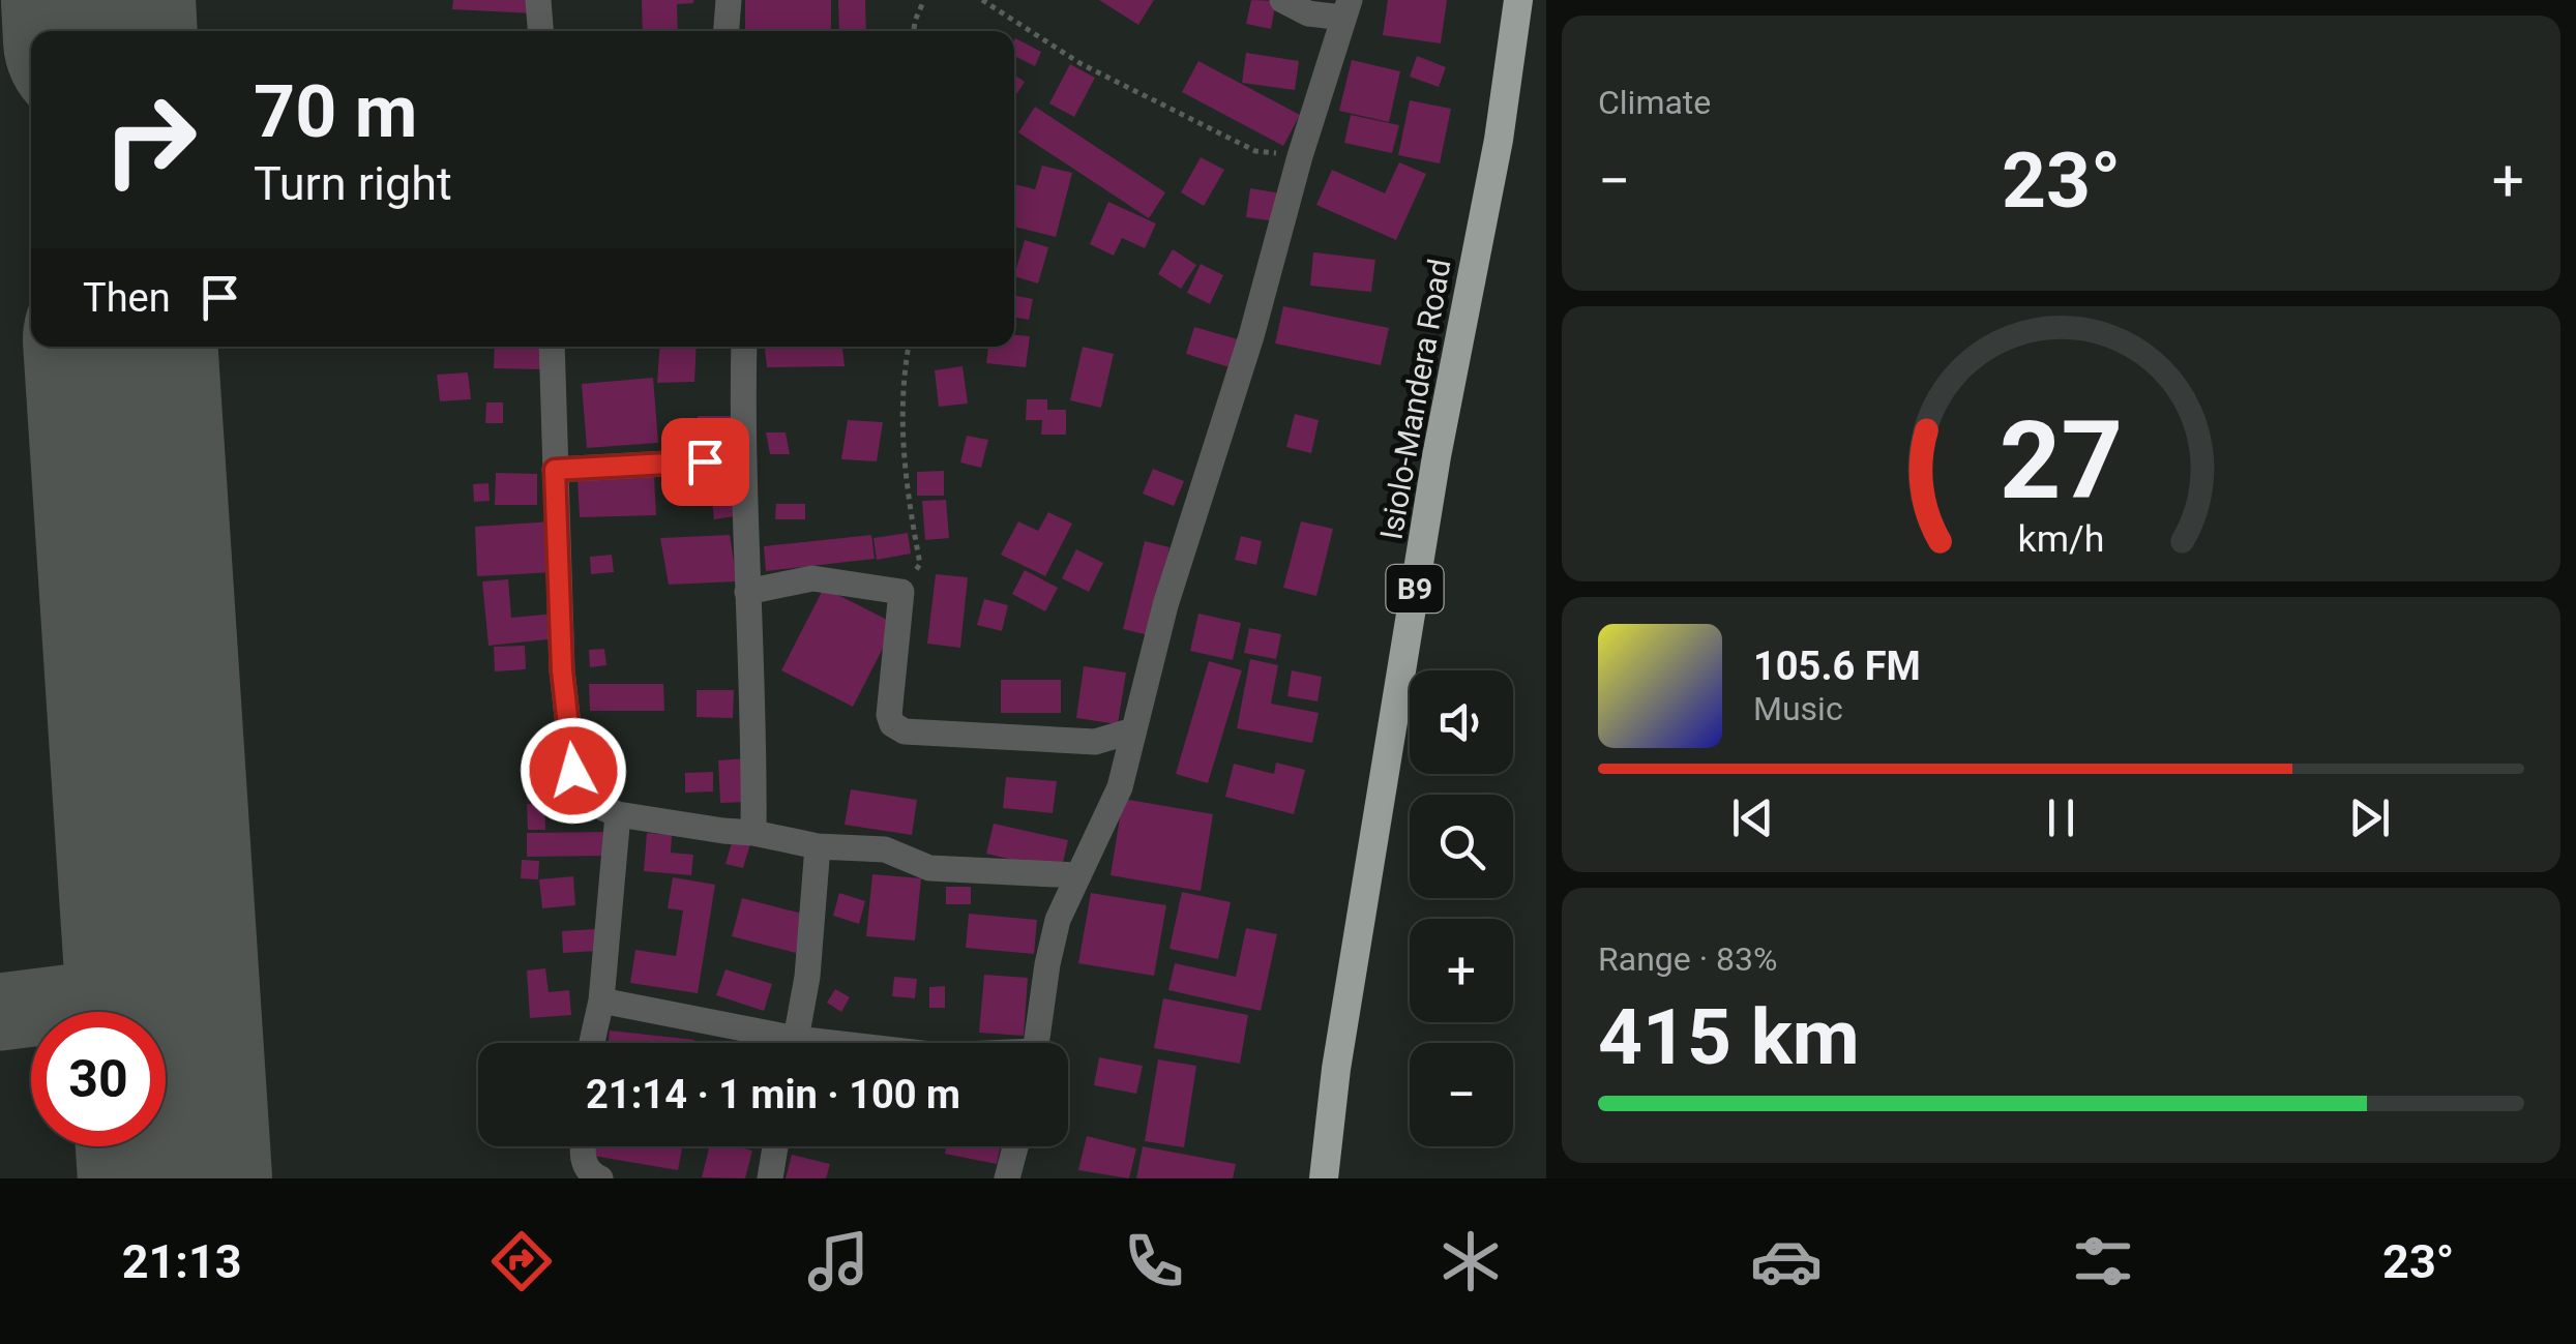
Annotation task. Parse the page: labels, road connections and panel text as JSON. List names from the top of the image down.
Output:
{
  "streets": {
    "highway": ["Isiolo-Mandera Road", "B9"]
  },
  "page": {
    "tile": [
      "Climate",
      ["Range · 83%", "415 km"]
    ],
    "turn": ["70 m", "Turn right"],
    "heat": ["−", "23°", "+"],
    "then": "Then",
    "song": ["105.6 FM", "Music"],
    "map_buttons": ["+", "−"],
    "limit": "30",
    "trip": "21:14 · 1 min · 100 m",
    "tabs": ["21:13", "23°"],
    "gauge": ["27", "km/h"]
  }
}
